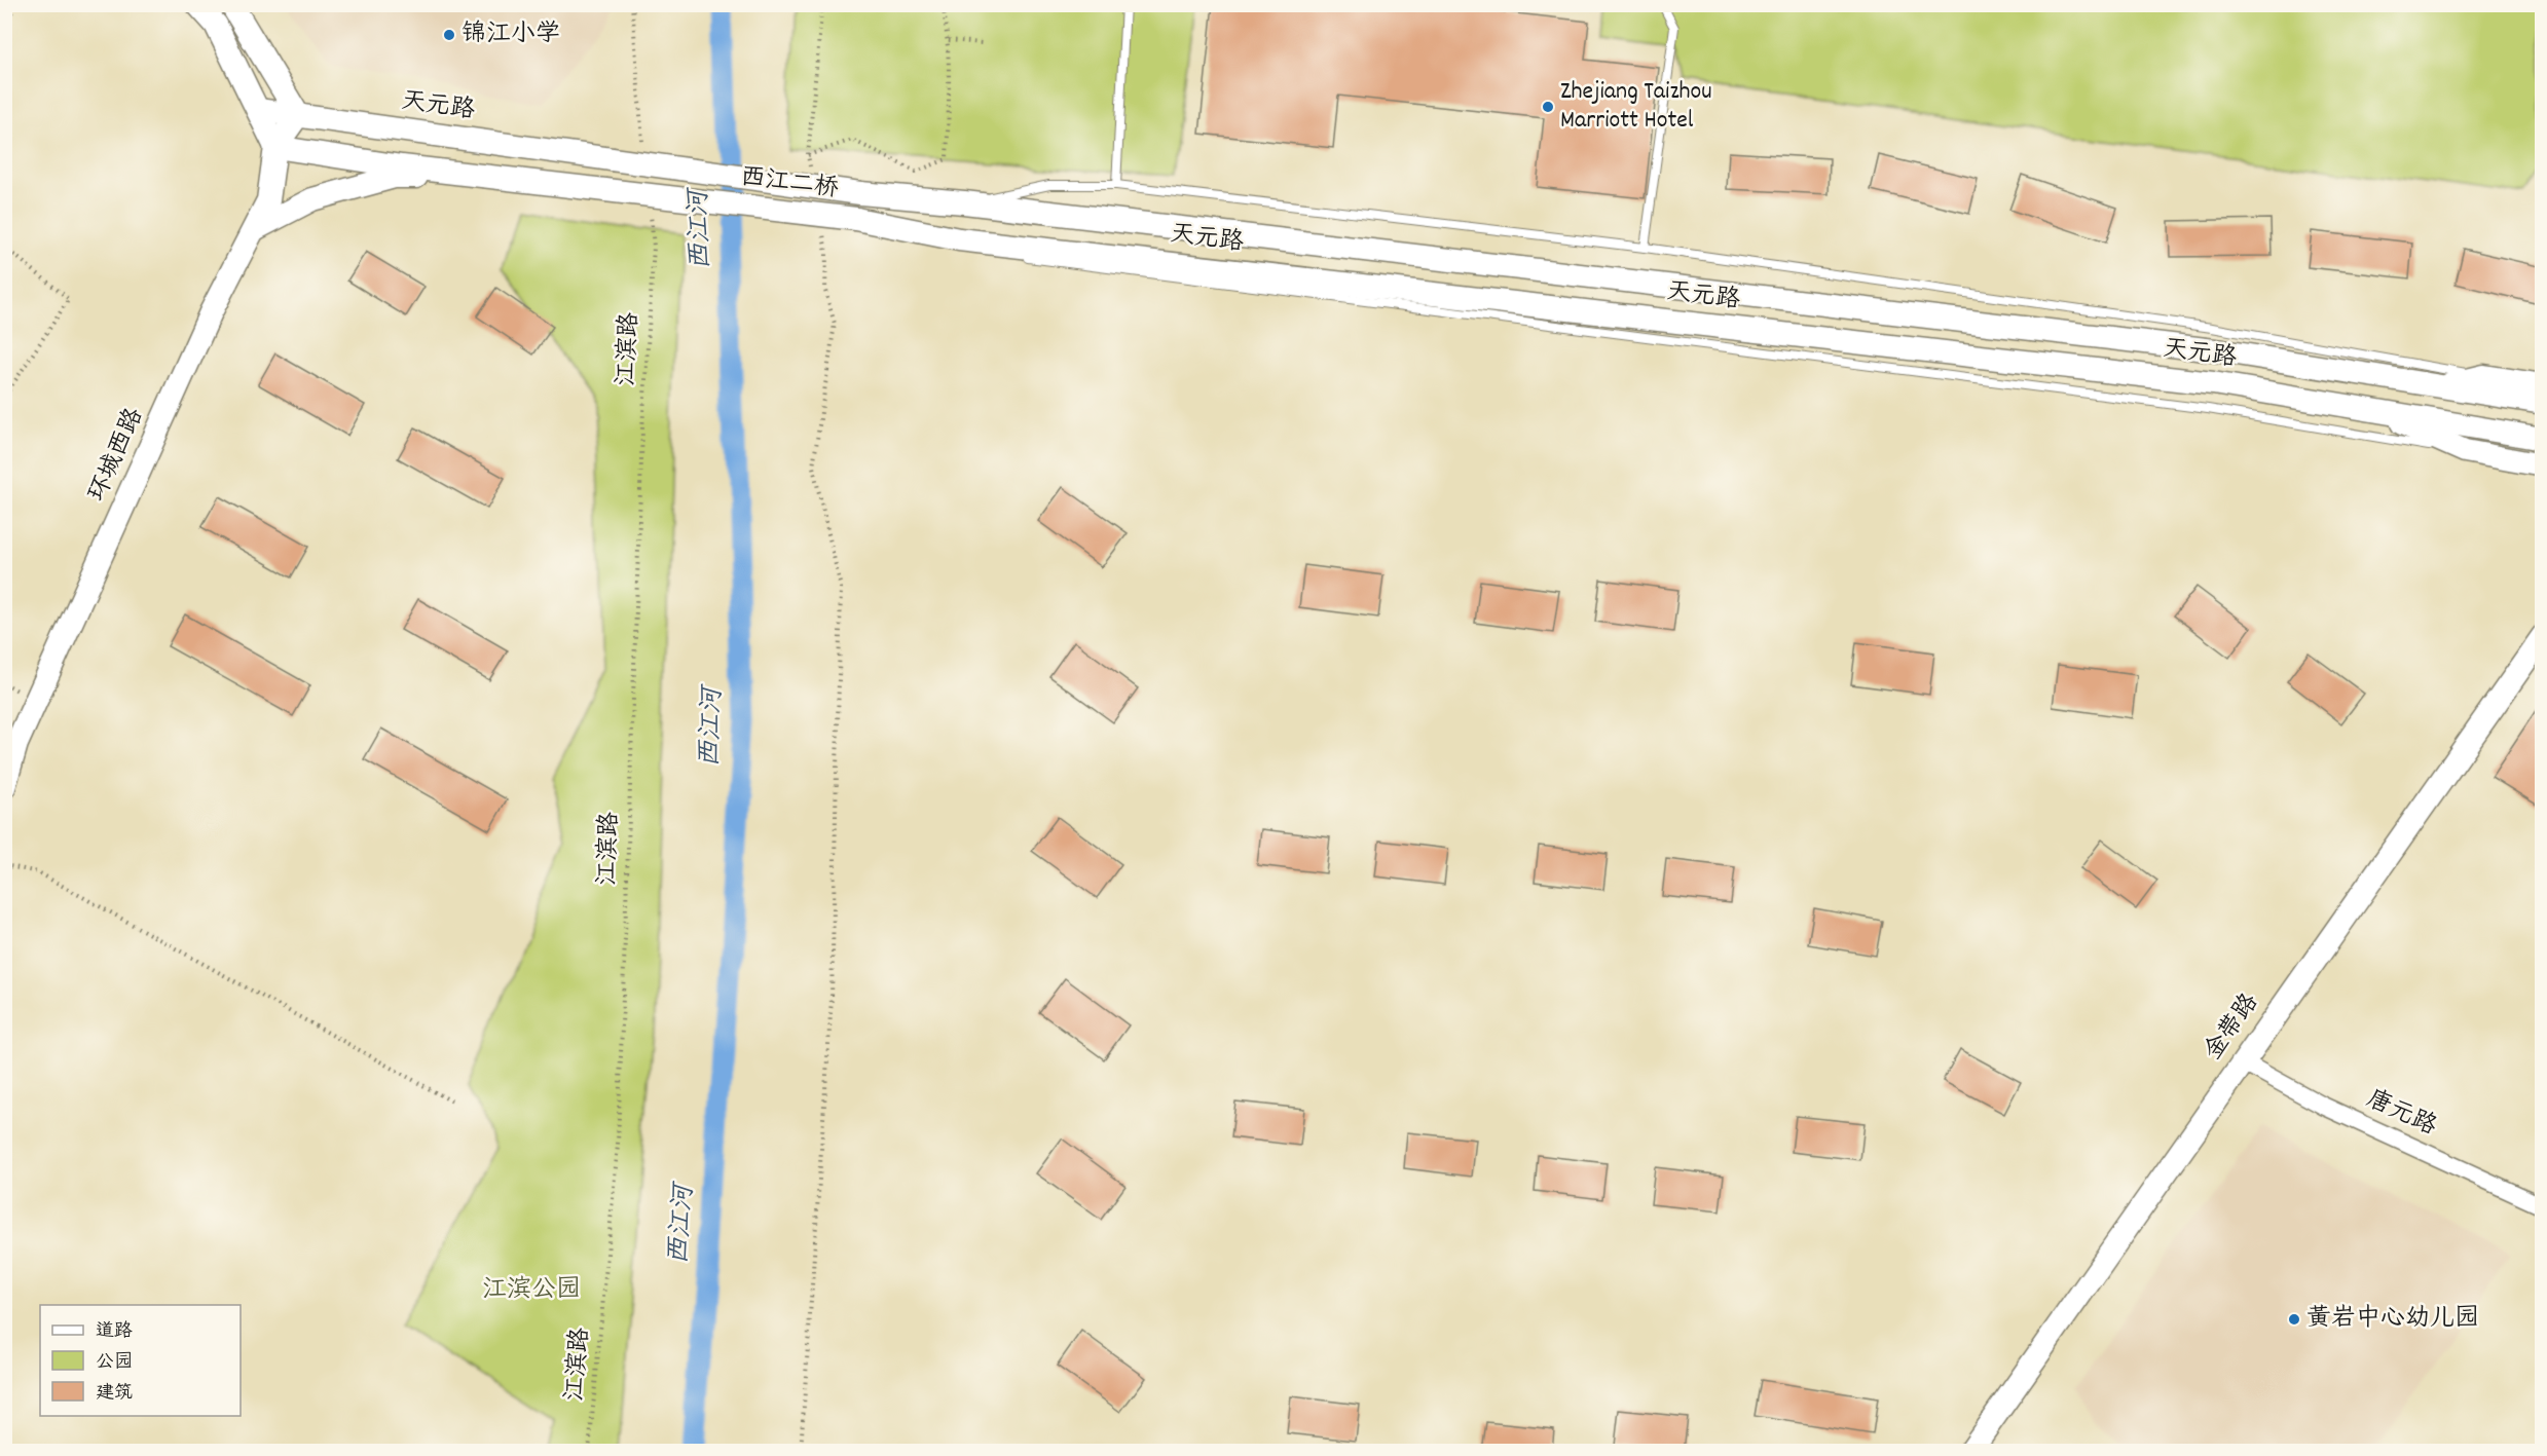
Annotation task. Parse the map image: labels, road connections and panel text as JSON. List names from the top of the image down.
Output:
{
  "streets": {
    "main road": [
      "天元路",
      "西江二桥",
      "环城西路",
      "金带路"
    ],
    "street": ["唐元路"],
    "path": ["江滨路"]
  },
  "crossings": [
    ["天元路", "西江二桥"],
    ["金带路", "唐元路"]
  ],
  "water": ["西江河"],
  "parks": ["江滨公园"],
  "places": ["锦江小学", "Zhejiang Taizhou Marriott Hotel", "黄岩中心幼儿园"],
  "legend": ["道路", "公园", "建筑"]
}
